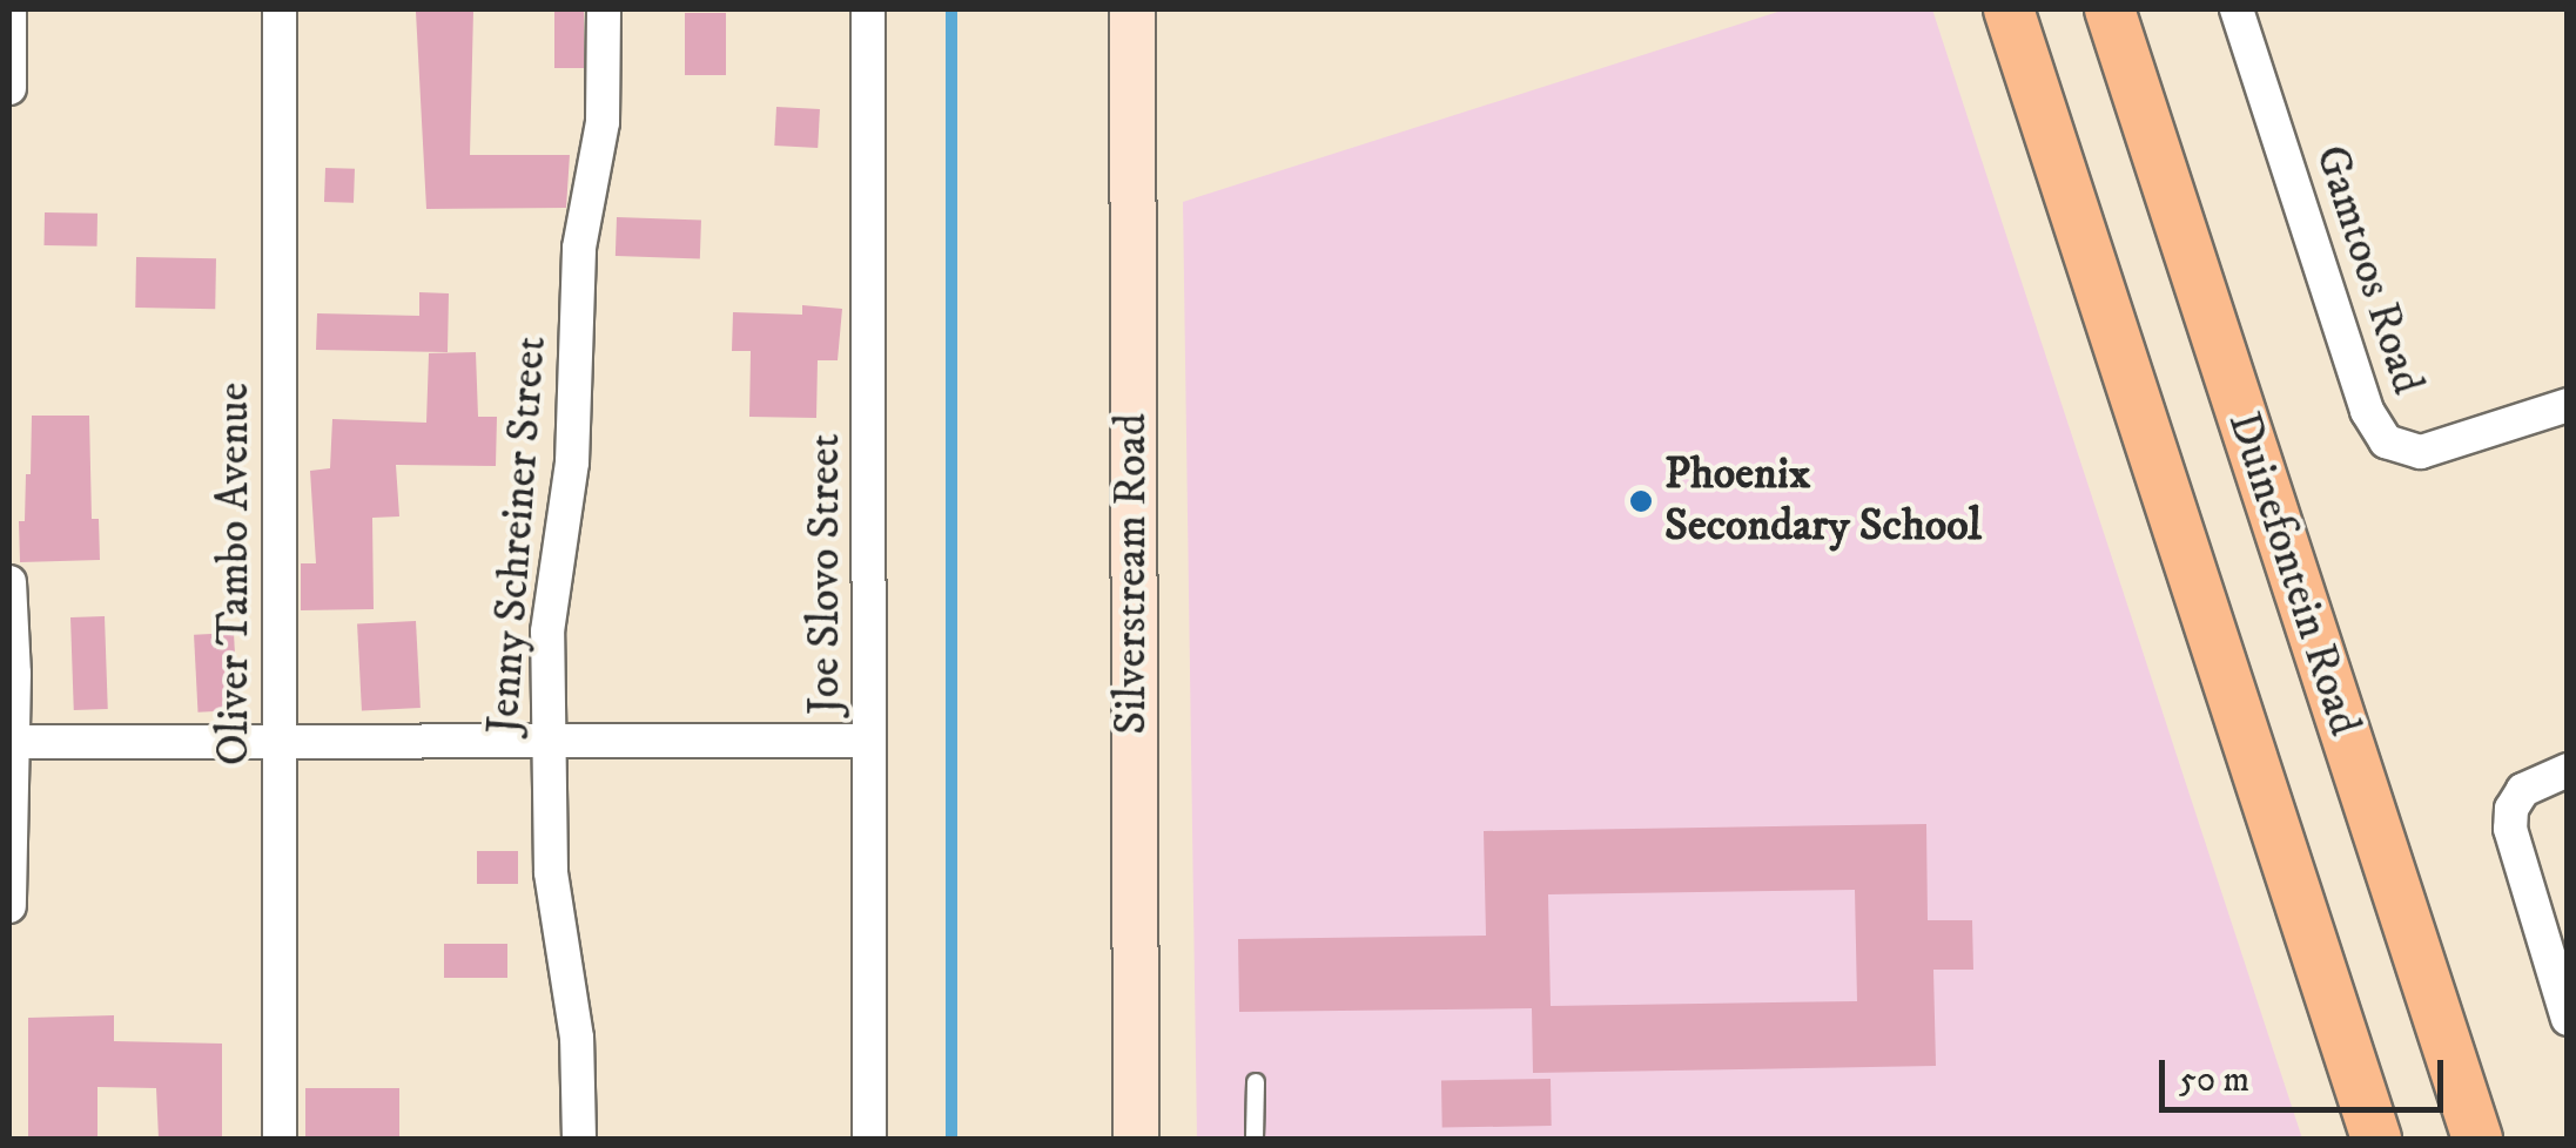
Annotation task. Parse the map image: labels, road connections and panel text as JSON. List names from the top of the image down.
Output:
{
  "streets": {
    "main road": ["Duinefontein Road"],
    "street": [
      "Gamtoos Road",
      "Jenny Schreiner Street",
      "Oliver Tambo Avenue",
      "Joe Slovo Street",
      "Silverstream Road"
    ]
  },
  "places": ["Phoenix Secondary School"],
  "scale_bar": "50 m"
}
